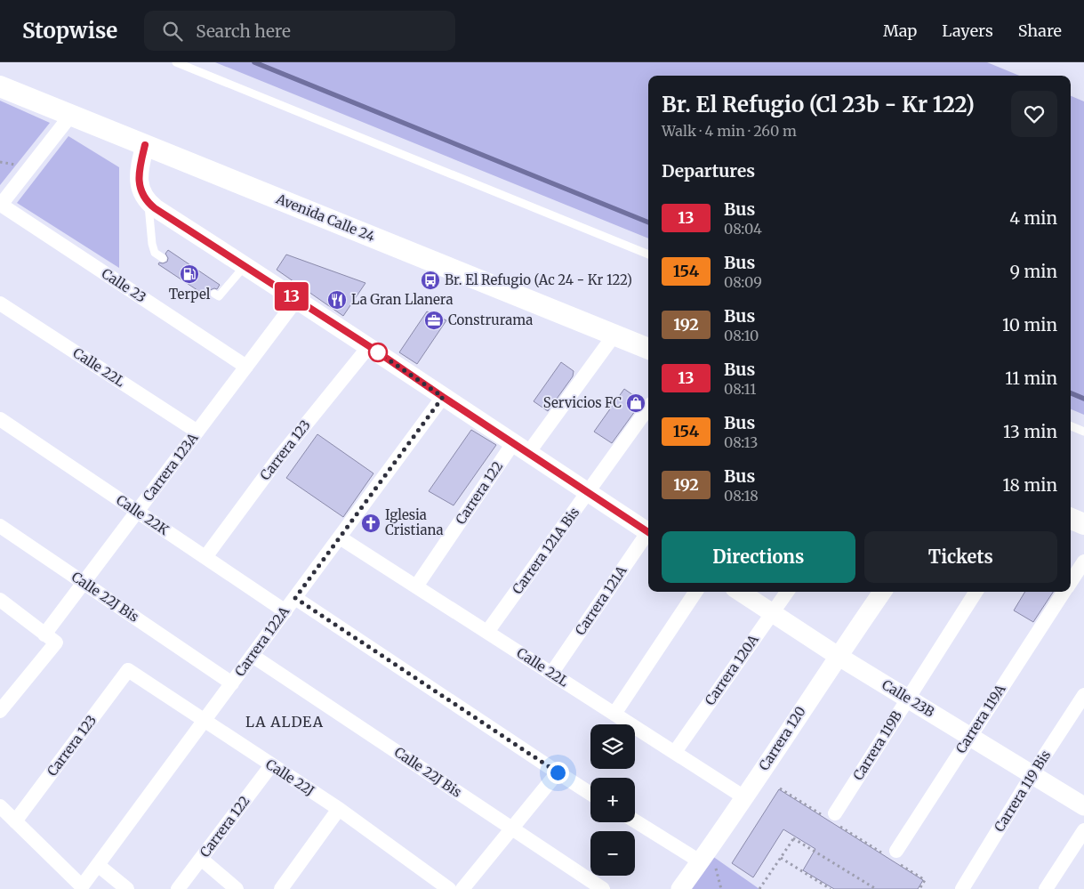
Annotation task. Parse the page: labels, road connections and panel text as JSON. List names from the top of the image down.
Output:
{
  "streets": {
    "main road": ["Avenida Calle 24"],
    "street": [
      "Calle 23",
      "Calle 22L",
      "Carrera 123",
      "Carrera 123A",
      "Carrera 122",
      "Calle 22K",
      "Carrera 121A Bis",
      "Calle 22J Bis",
      "Carrera 121A",
      "Carrera 122A",
      "Carrera 120A",
      "Calle 23B",
      "Carrera 119A",
      "Carrera 120",
      "Carrera 119B",
      "Calle 22J",
      "Carrera 119 Bis"
    ]
  },
  "crossings": [
    ["Avenida Calle 24", "Carrera 122"],
    ["Calle 23", "Carrera 123A"],
    ["Calle 22L", "Carrera 123A"],
    ["Calle 22L", "Carrera 122"],
    ["Calle 22L", "Carrera 121A Bis"],
    ["Calle 22L", "Carrera 121A"],
    ["Calle 22L", "Carrera 122A"],
    ["Calle 22L", "Carrera 120A"],
    ["Calle 22L", "Carrera 120"],
    ["Carrera 123", "Calle 22K"],
    ["Carrera 123", "Carrera 122A"],
    ["Carrera 123", "Calle 22J"],
    ["Carrera 123A", "Calle 22K"],
    ["Carrera 123A", "Calle 22J Bis"],
    ["Carrera 122", "Calle 22J"],
    ["Calle 22K", "Carrera 122A"],
    ["Calle 22J Bis", "Carrera 122A"],
    ["Carrera 122A", "Calle 22J"],
    ["Carrera 120A", "Calle 23B"],
    ["Calle 23B", "Carrera 119A"],
    ["Calle 23B", "Carrera 120"],
    ["Calle 23B", "Carrera 119B"],
    ["Calle 23B", "Carrera 119 Bis"]
  ],
  "districts": ["LA ALDEA"],
  "places": {
    "fuel station": ["Terpel"],
    "bus stop": ["Br. El Refugio (Ac 24 - Kr 122)"],
    "restaurant": ["La Gran Llanera"],
    "office": ["Construrama"],
    "shop": ["Servicios FC"],
    "church": ["Iglesia Cristiana"]
  },
  "lines": ["bus line 13"],
  "page": {
    "header": "Stopwise",
    "search": "Search here",
    "nav": ["Map", "Layers", "Share"],
    "on_map": "13",
    "heading": [
      ["Br. El Refugio (Cl 23b - Kr 122)", "Walk · 4 min · 260 m"],
      "Departures"
    ],
    "list": [
      {
        "mark": "13",
        "name": "Bus",
        "note": "08:04",
        "value": "4 min"
      },
      {
        "mark": "154",
        "name": "Bus",
        "note": "08:09",
        "value": "9 min"
      },
      {
        "mark": "192",
        "name": "Bus",
        "note": "08:10",
        "value": "10 min"
      },
      {
        "mark": "13",
        "name": "Bus",
        "note": "08:11",
        "value": "11 min"
      },
      {
        "mark": "154",
        "name": "Bus",
        "note": "08:13",
        "value": "13 min"
      },
      {
        "mark": "192",
        "name": "Bus",
        "note": "08:18",
        "value": "18 min"
      }
    ],
    "buttons": ["Directions", "Tickets"],
    "map_buttons": ["+", "−"]
  }
}
